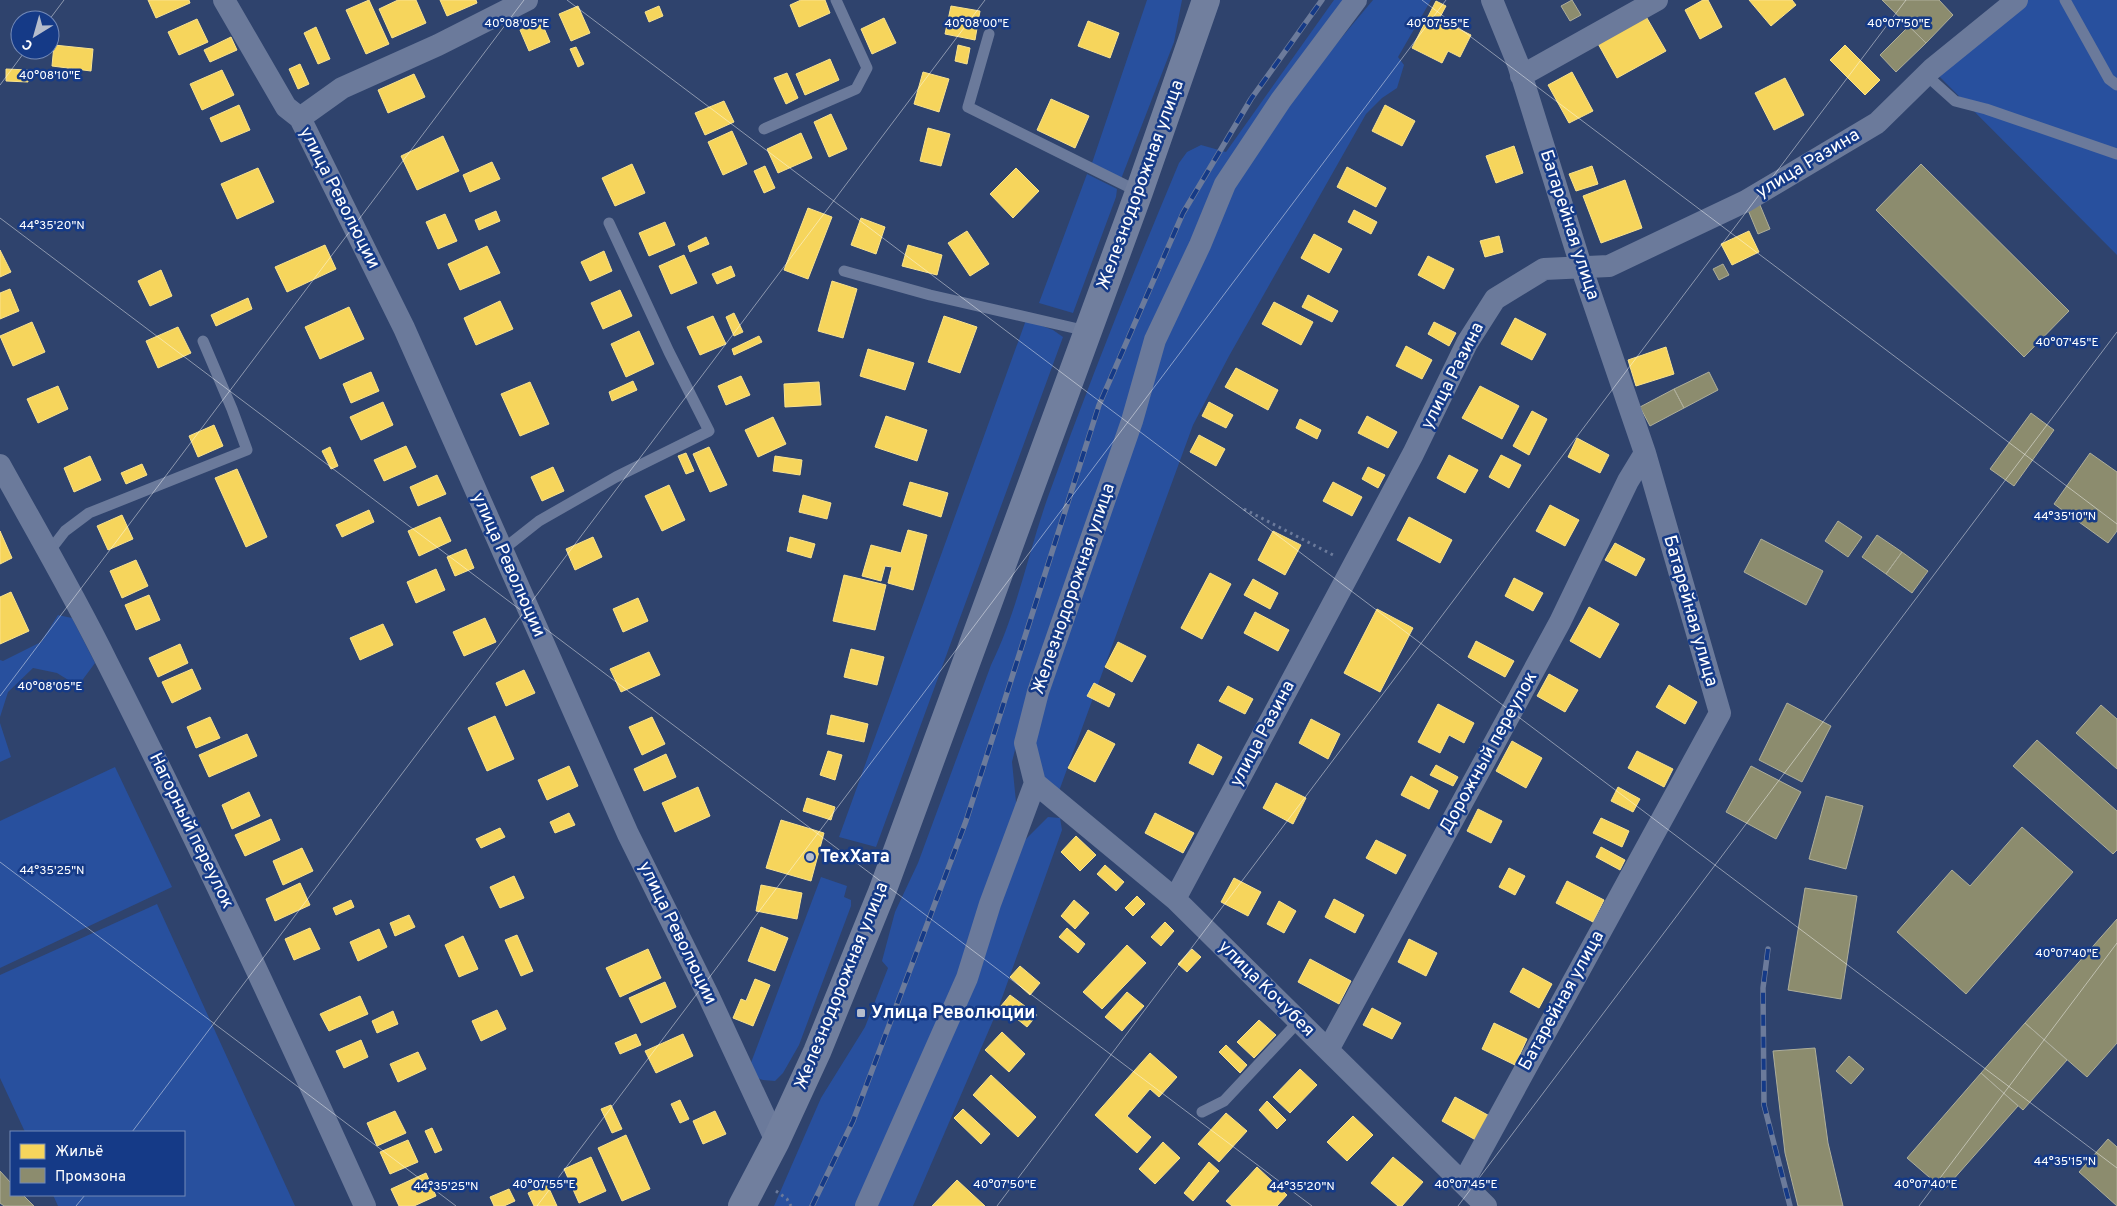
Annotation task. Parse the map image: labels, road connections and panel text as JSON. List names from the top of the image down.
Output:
{
  "streets": {
    "main road": ["Железнодорожная улица"],
    "street": [
      "улица Разина",
      "улица Революции",
      "Батарейная улица",
      "Дорожный переулок",
      "Нагорный переулок",
      "улица Кочубея"
    ]
  },
  "crossings": [
    ["улица Разина", "Батарейная улица"],
    ["улица Разина", "улица Кочубея"],
    ["Железнодорожная улица", "улица Революции"],
    ["Железнодорожная улица", "улица Кочубея"],
    ["Батарейная улица", "Дорожный переулок"],
    ["Батарейная улица", "улица Кочубея"],
    ["Дорожный переулок", "улица Кочубея"]
  ],
  "places": {
    "other": ["ТехХата"],
    "transit": ["Улица Революции"]
  },
  "legend": ["Жильё", "Промзона"],
  "north": "bottom left",
  "coordinates": [
    "40°08'05\"E",
    "40°08'00\"E",
    "40°07'55\"E",
    "40°07'50\"E",
    "40°08'10\"E",
    "44°35'20\"N",
    "40°07'45\"E",
    "44°35'10\"N",
    "44°35'25\"N",
    "40°07'40\"E",
    "44°35'15\"N"
  ]
}
